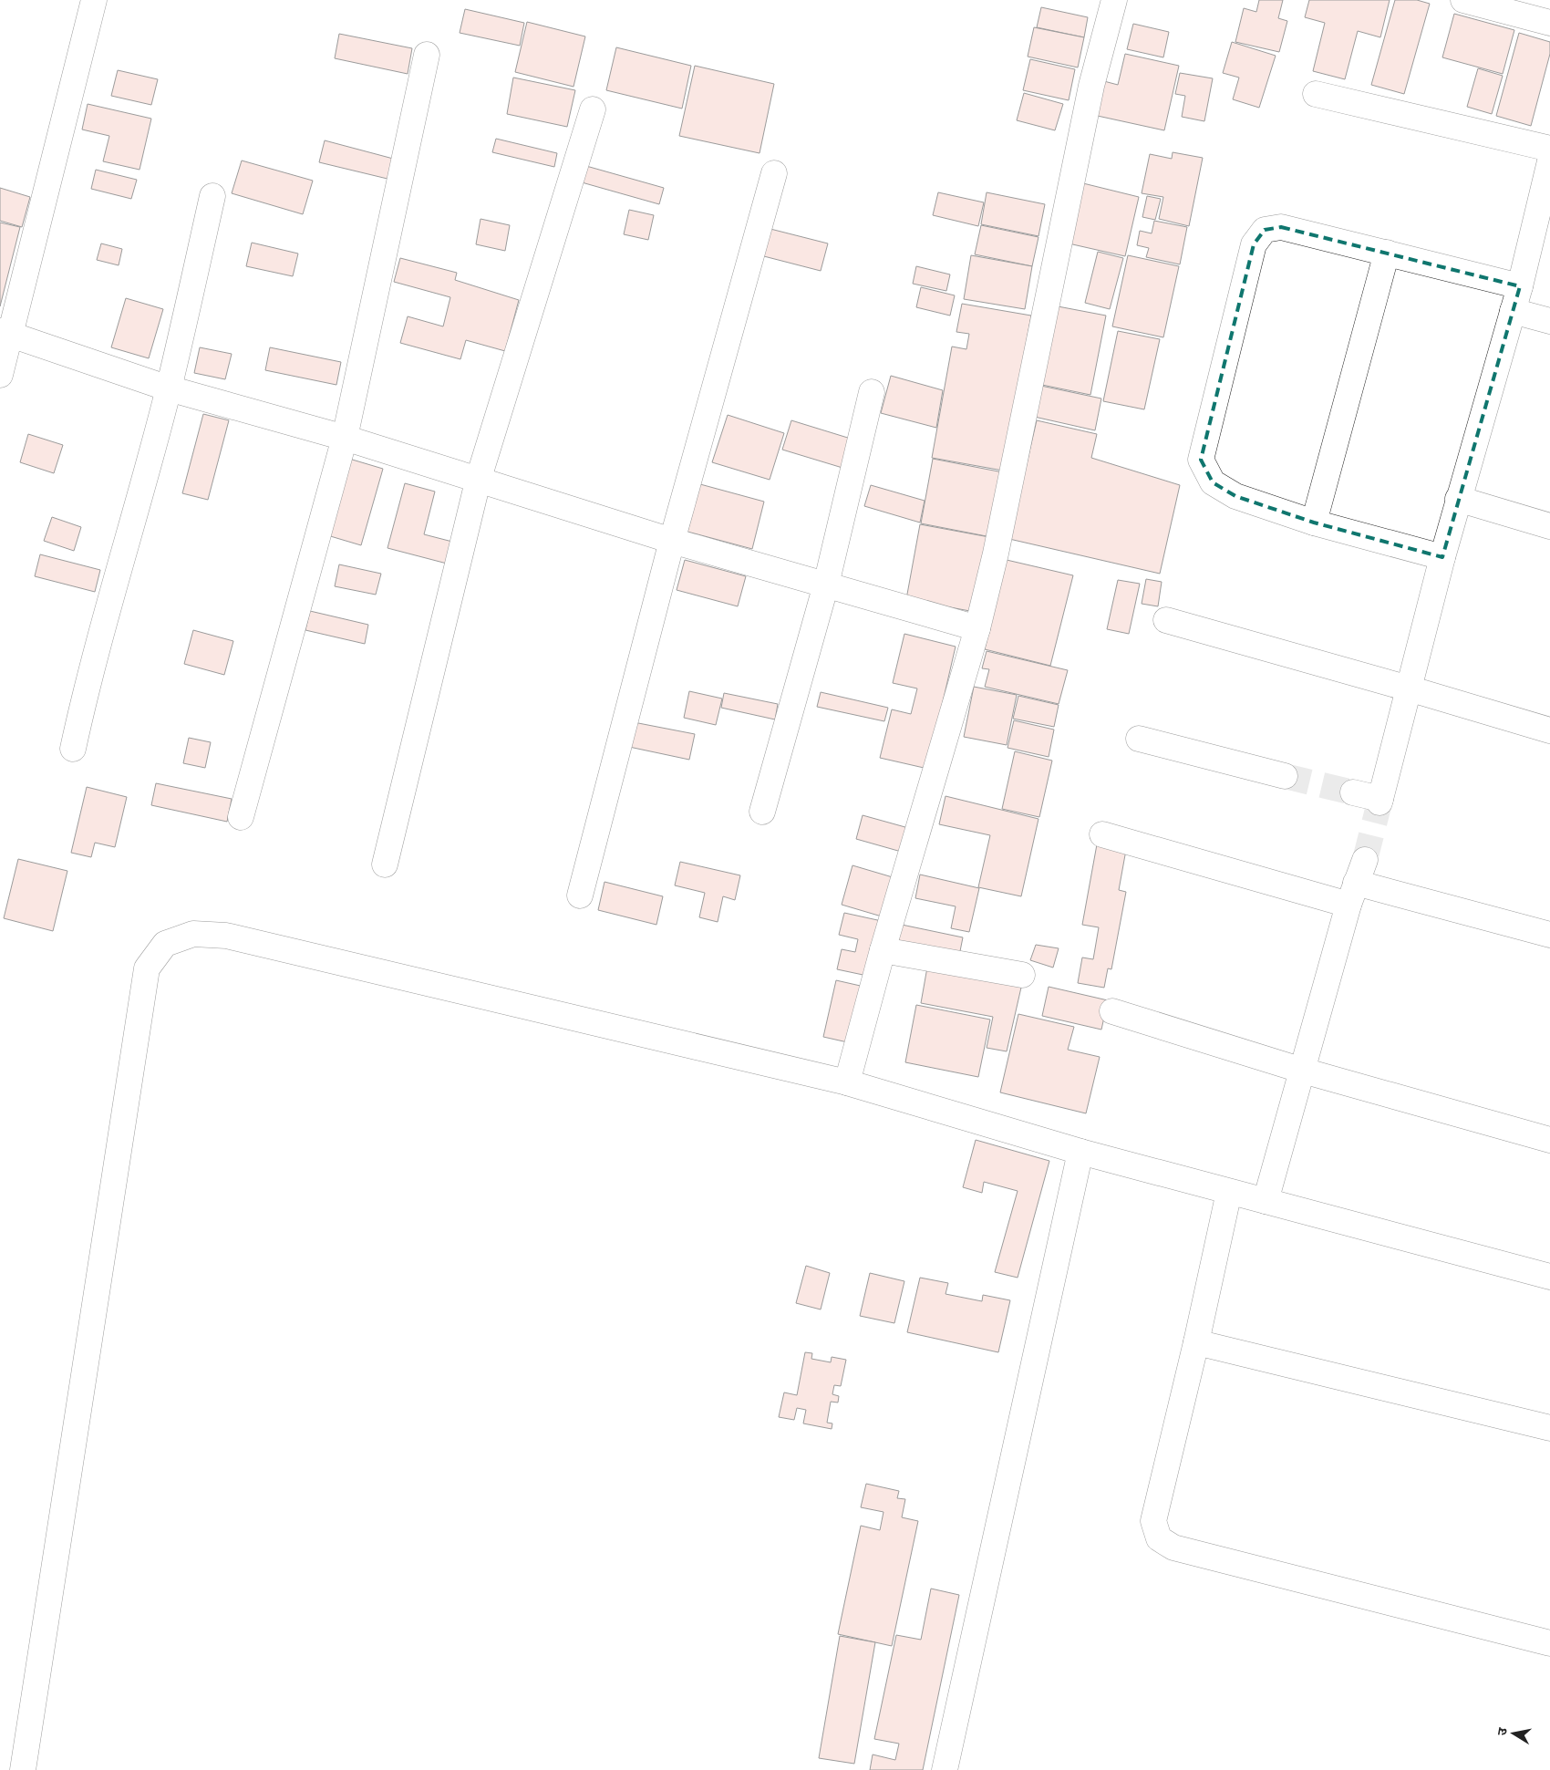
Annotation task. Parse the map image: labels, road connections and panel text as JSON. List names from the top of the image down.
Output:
{
  "north": "left"
}
